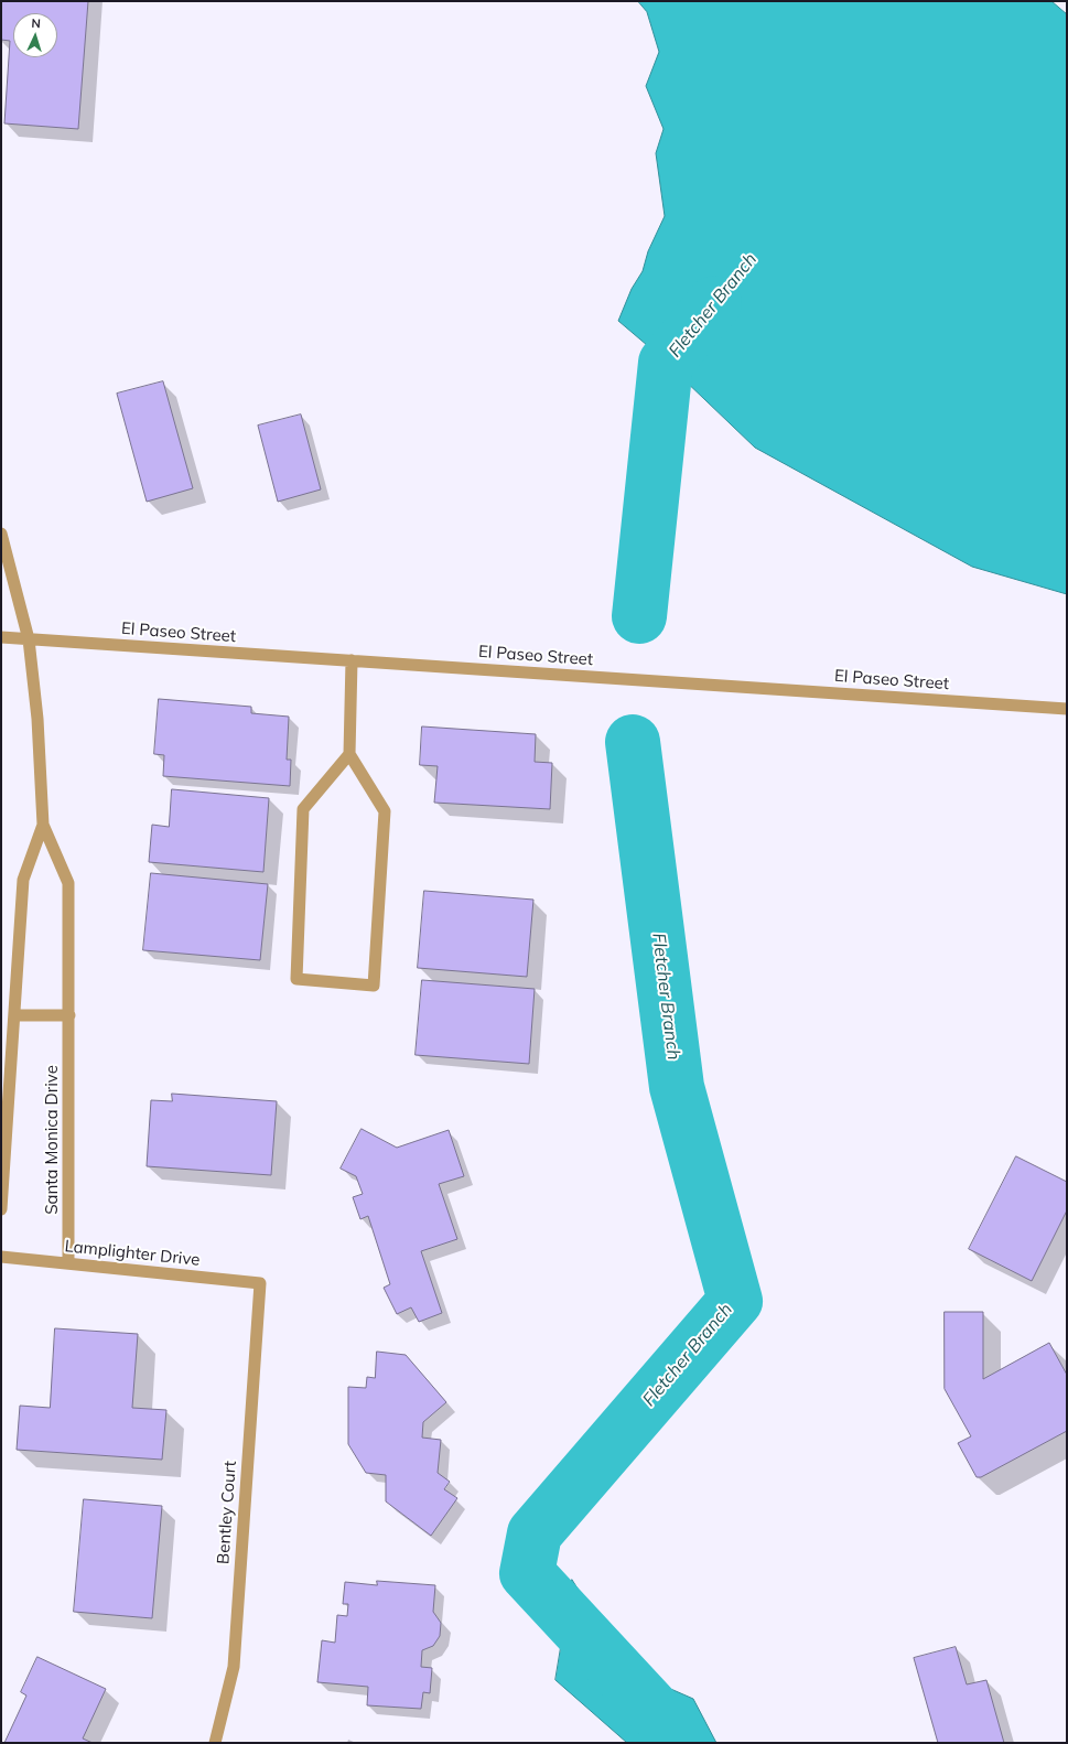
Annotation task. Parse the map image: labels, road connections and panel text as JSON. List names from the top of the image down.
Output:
{
  "streets": {
    "street": [
      "El Paseo Street",
      "Santa Monica Drive",
      "Lamplighter Drive",
      "Bentley Court"
    ]
  },
  "crossings": [
    ["El Paseo Street", "Santa Monica Drive"],
    ["Santa Monica Drive", "Lamplighter Drive"],
    ["Lamplighter Drive", "Bentley Court"]
  ],
  "water": ["Fletcher Branch"],
  "north": "top"
}
